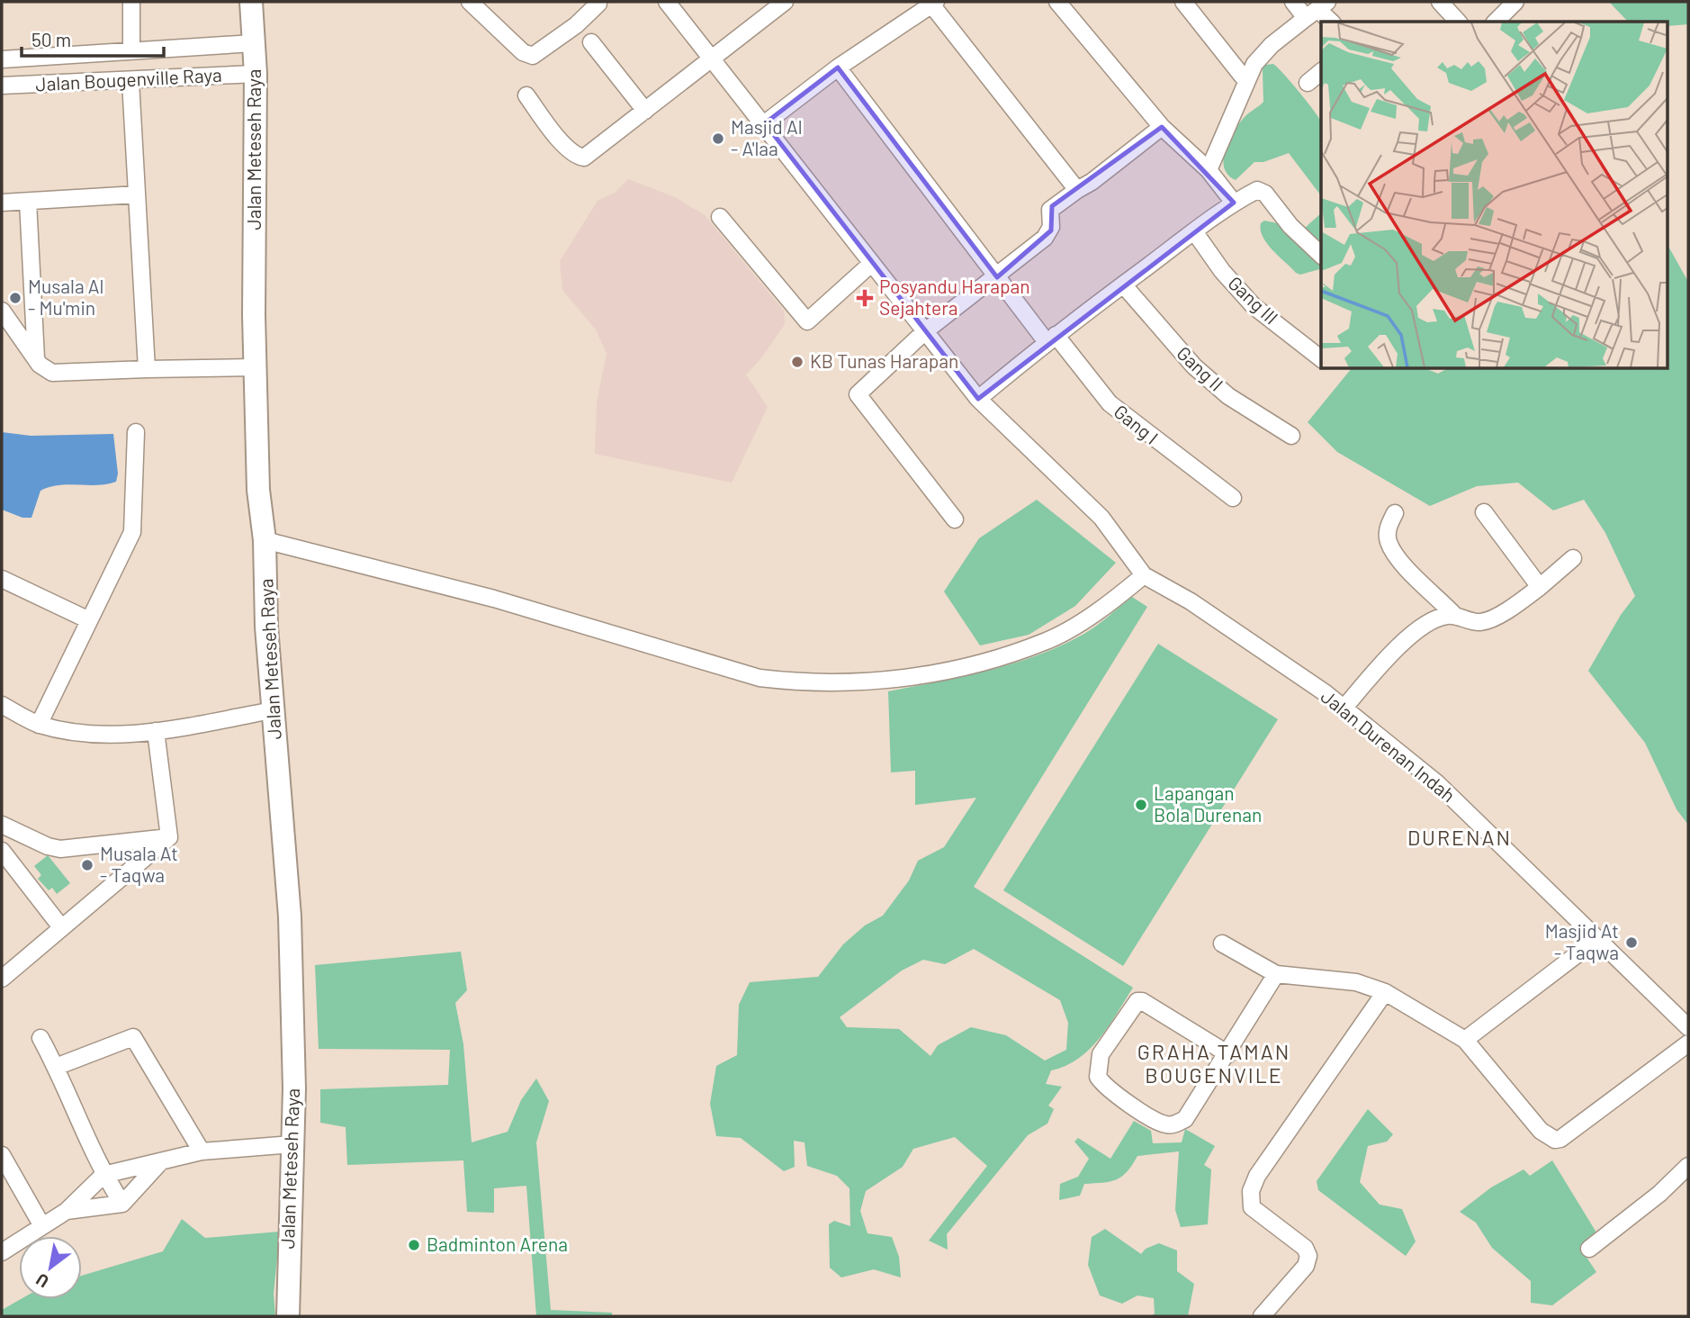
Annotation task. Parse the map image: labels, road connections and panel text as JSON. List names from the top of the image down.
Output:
{
  "streets": {
    "main road": ["Jalan Meteseh Raya"],
    "street": [
      "Jalan Bougenville Raya",
      "Gang III",
      "Gang II",
      "Gang I",
      "Jalan Durenan Indah"
    ]
  },
  "crossings": [
    ["Jalan Bougenville Raya", "Jalan Meteseh Raya"]
  ],
  "districts": ["DURENAN", "GRAHA TAMAN BOUGENVILE"],
  "places": {
    "other": [
      "Masjid Al - A'laa",
      "Musala Al - Mu'min",
      "KB Tunas Harapan",
      "Lapangan Bola Durenan",
      "Musala At - Taqwa",
      "Masjid At - Taqwa",
      "Badminton Arena"
    ],
    "health": ["Posyandu Harapan Sejahtera"]
  },
  "scale_bar": "50 m",
  "north": "bottom left"
}
